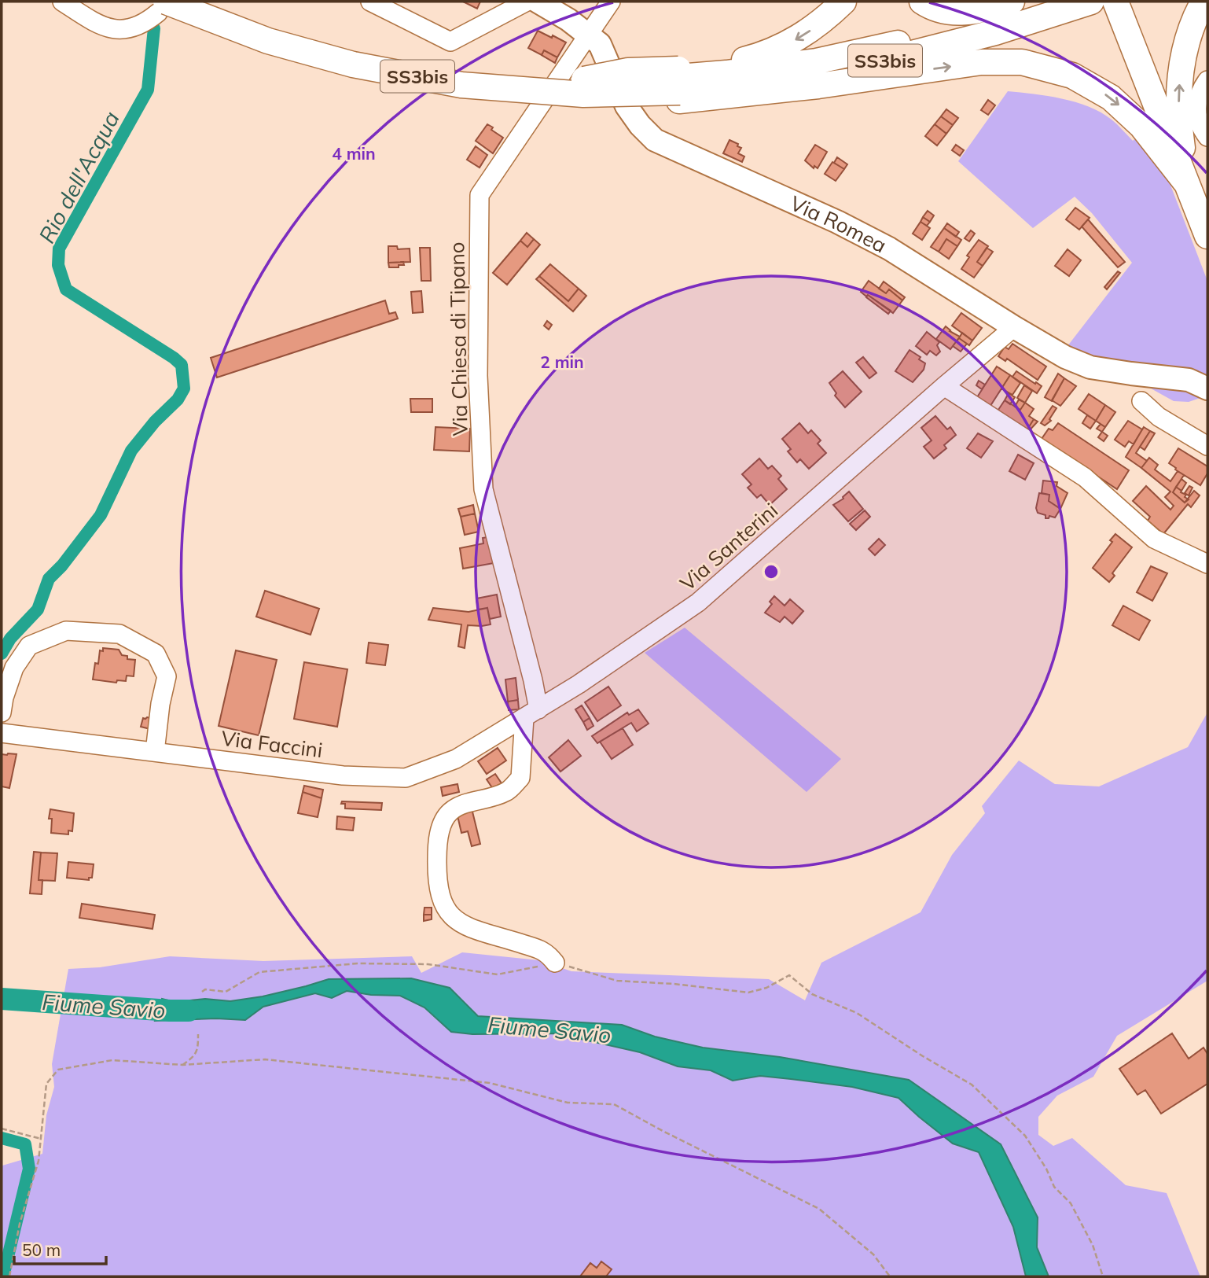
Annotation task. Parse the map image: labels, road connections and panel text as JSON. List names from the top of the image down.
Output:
{
  "streets": {
    "highway": ["SS3bis"],
    "main road": ["Via Romea"],
    "street": ["Via Chiesa di Tipano", "Via Santerini", "Via Faccini"]
  },
  "crossings": [
    ["Via Romea", "Via Chiesa di Tipano"],
    ["Via Romea", "Via Santerini"],
    ["Via Chiesa di Tipano", "Via Santerini"],
    ["Via Chiesa di Tipano", "Via Faccini"],
    ["Via Santerini", "Via Faccini"]
  ],
  "water": ["Rio dell'Acqua", "Fiume Savio"],
  "scale_bar": "50 m",
  "rings": ["4 min", "2 min"]
}
